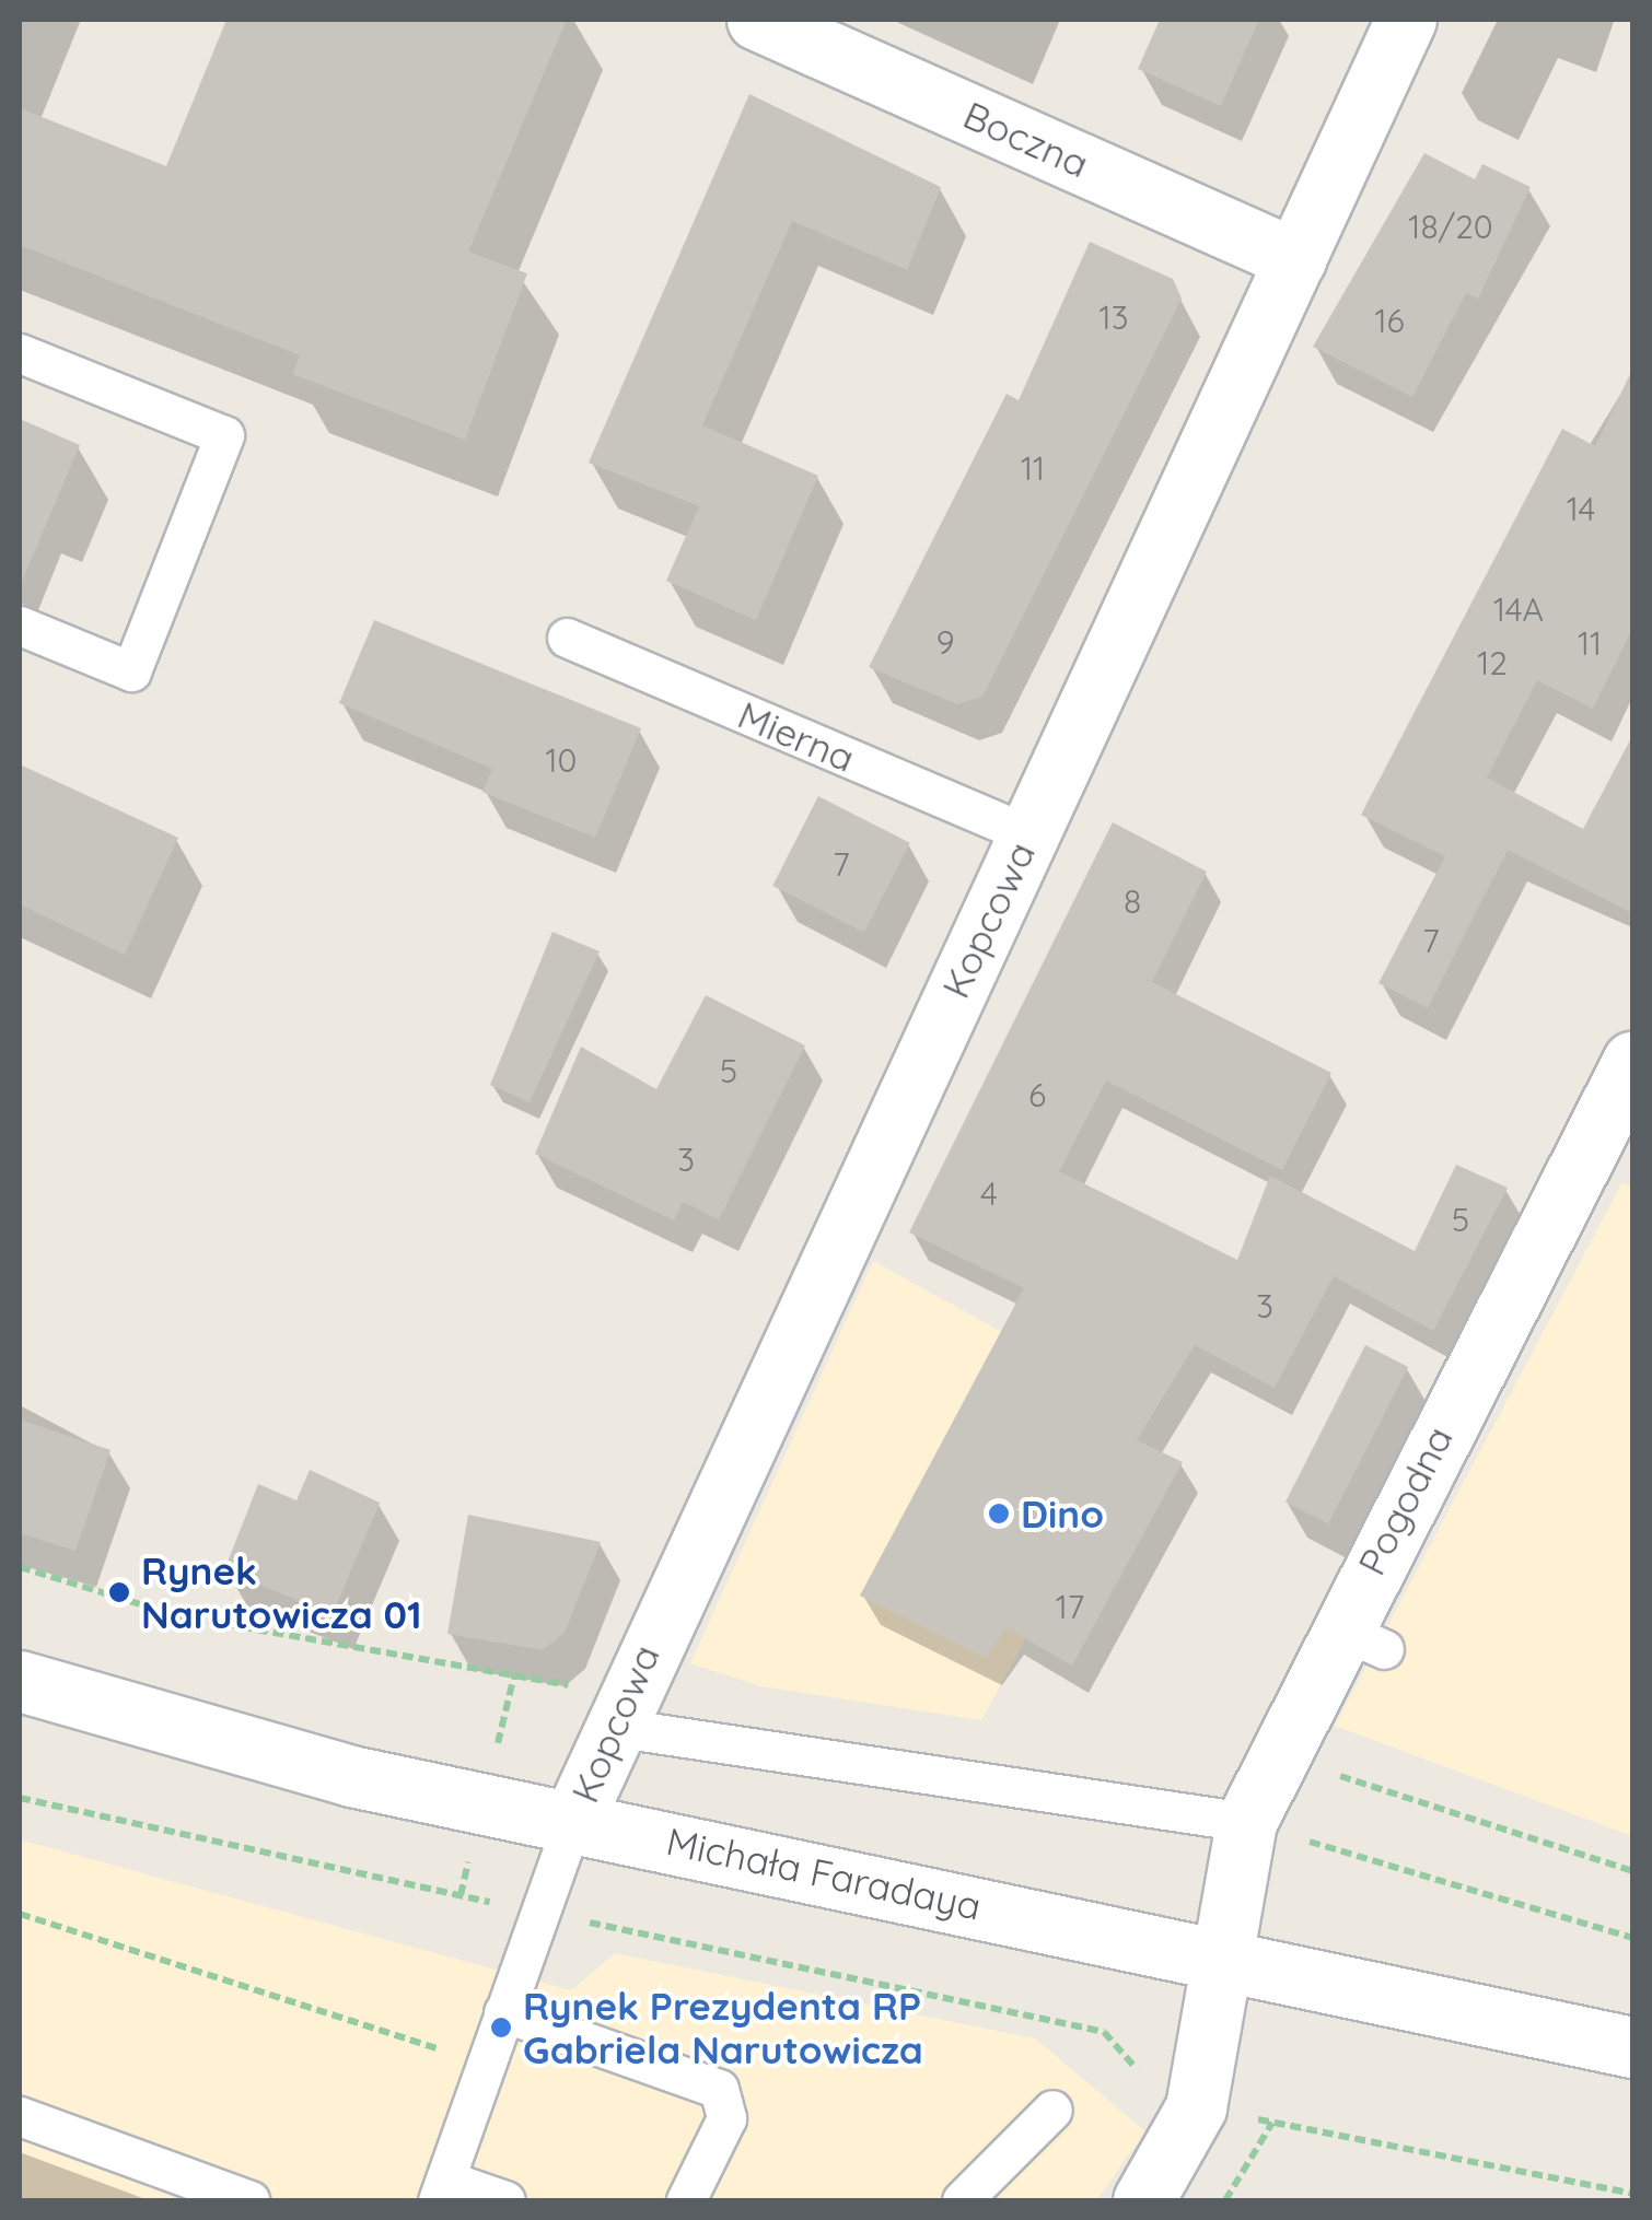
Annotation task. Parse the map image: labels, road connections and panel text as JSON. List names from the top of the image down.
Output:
{
  "streets": {
    "street": [
      "Boczna",
      "Kopcowa",
      "Pogodna",
      "Michała Faradaya"
    ],
    "lane": ["Mierna"]
  },
  "crossings": [
    ["Boczna", "Kopcowa"],
    ["Mierna", "Kopcowa"],
    ["Kopcowa", "Michała Faradaya"],
    ["Pogodna", "Michała Faradaya"]
  ],
  "places": ["Dino", "Rynek Narutowicza 01", "Rynek Prezydenta RP Gabriela Narutowicza"],
  "house_numbers": [
    "18/20",
    "13",
    "16",
    "11",
    "14",
    "14A",
    "9",
    "11",
    "12",
    "10",
    "7",
    "8",
    "7",
    "5",
    "6",
    "3",
    "4",
    "5",
    "3",
    "17"
  ]
}
